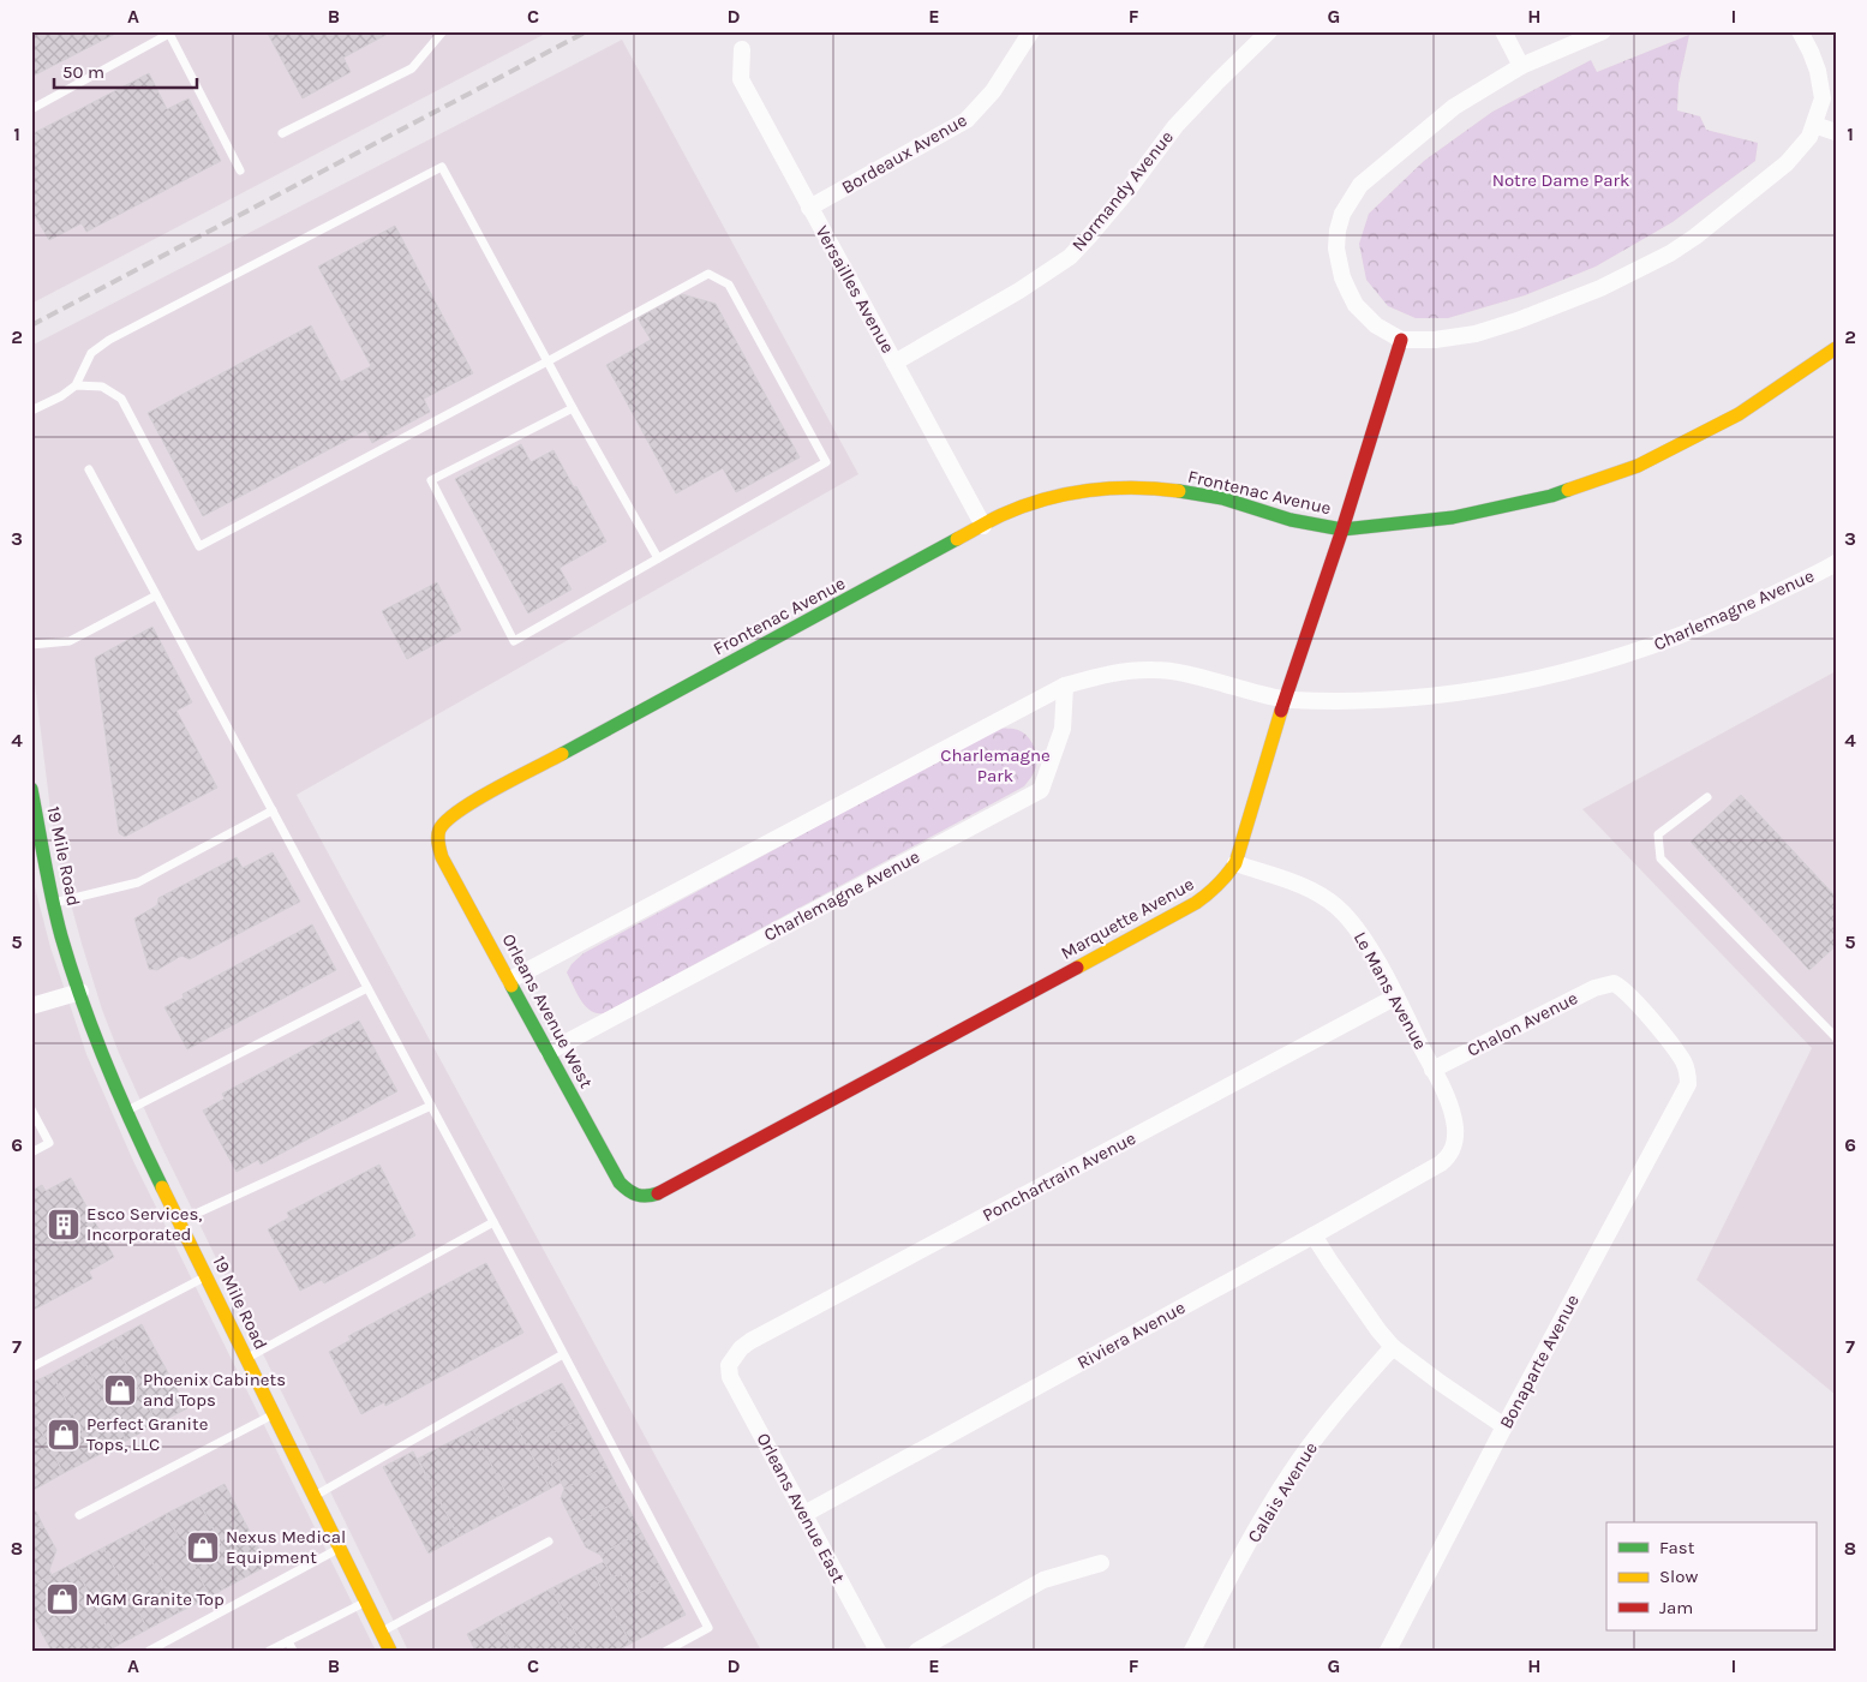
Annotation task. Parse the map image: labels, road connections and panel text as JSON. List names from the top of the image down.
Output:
{
  "streets": {
    "street": [
      "Bordeaux Avenue",
      "Normandy Avenue",
      "Versailles Avenue",
      "Frontenac Avenue",
      "Charlemagne Avenue",
      "19 Mile Road",
      "Marquette Avenue",
      "Le Mans Avenue",
      "Orleans Avenue West",
      "Chalon Avenue",
      "Ponchartrain Avenue",
      "Riviera Avenue",
      "Bonaparte Avenue",
      "Calais Avenue",
      "Orleans Avenue East"
    ]
  },
  "crossings": [
    ["Bordeaux Avenue", "Versailles Avenue"],
    ["Normandy Avenue", "Versailles Avenue"],
    ["Versailles Avenue", "Frontenac Avenue"],
    ["Frontenac Avenue", "Marquette Avenue"],
    ["Frontenac Avenue", "Orleans Avenue West"],
    ["Charlemagne Avenue", "Marquette Avenue"],
    ["Charlemagne Avenue", "Orleans Avenue West"],
    ["Marquette Avenue", "Le Mans Avenue"],
    ["Marquette Avenue", "Orleans Avenue West"],
    ["Le Mans Avenue", "Chalon Avenue"],
    ["Le Mans Avenue", "Ponchartrain Avenue"],
    ["Le Mans Avenue", "Riviera Avenue"],
    ["Chalon Avenue", "Bonaparte Avenue"],
    ["Ponchartrain Avenue", "Orleans Avenue East"],
    ["Riviera Avenue", "Orleans Avenue East"]
  ],
  "parks": ["Notre Dame Park", "Charlemagne Park"],
  "places": {
    "building": ["Esco Services, Incorporated"],
    "shop": [
      "Phoenix Cabinets and Tops",
      "Perfect Granite Tops, LLC",
      "Nexus Medical Equipment",
      "MGM Granite Top"
    ]
  },
  "legend": ["Fast", "Slow", "Jam"],
  "scale_bar": "50 m",
  "grid": {
    "columns": [
      "A",
      "B",
      "C",
      "D",
      "E",
      "F",
      "G",
      "H",
      "I"
    ],
    "rows": [
      "1",
      "2",
      "3",
      "4",
      "5",
      "6",
      "7",
      "8"
    ]
  }
}
